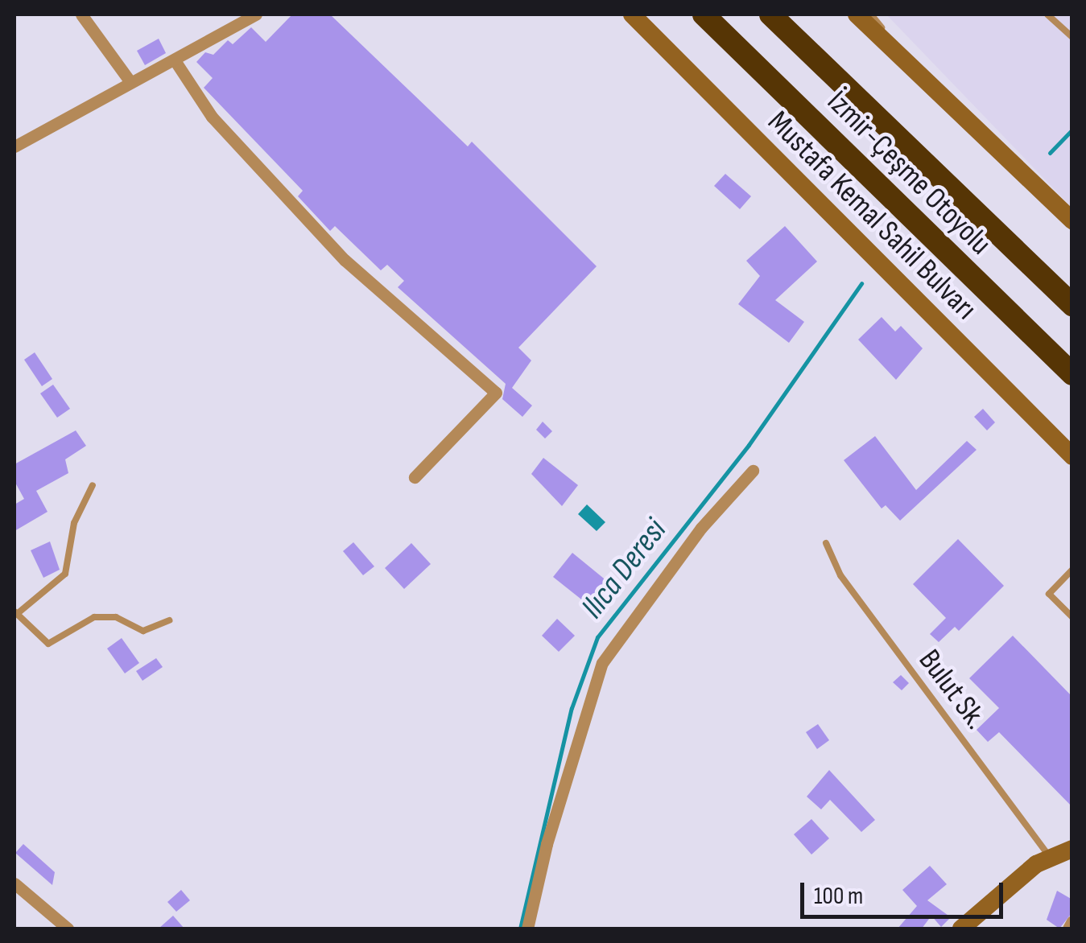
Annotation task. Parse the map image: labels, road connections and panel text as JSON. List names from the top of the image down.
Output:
{
  "streets": {
    "highway": ["İzmir-Çeşme Otoyolu"],
    "main road": ["Mustafa Kemal Sahil Bulvarı"],
    "lane": ["Bulut Sk."]
  },
  "water": ["Ilıca Deresi"],
  "scale_bar": "100 m"
}
